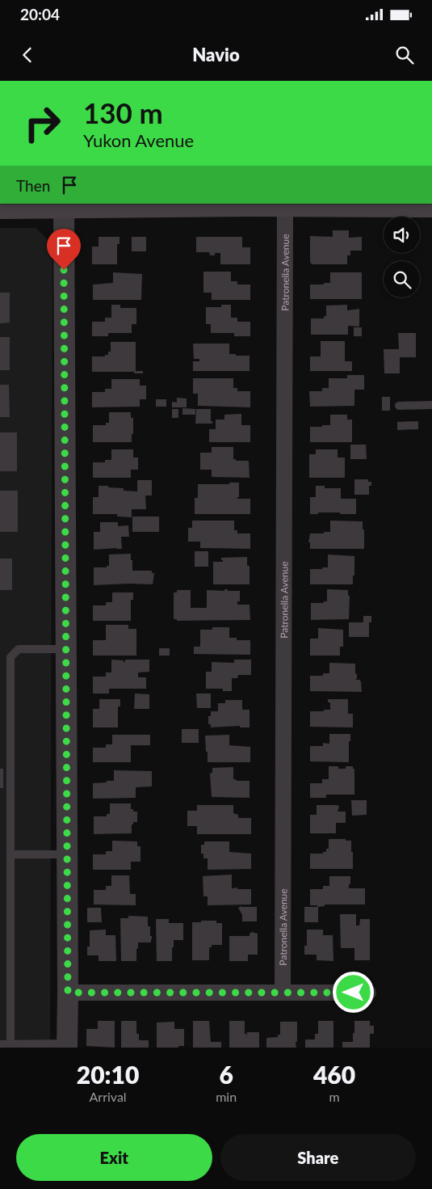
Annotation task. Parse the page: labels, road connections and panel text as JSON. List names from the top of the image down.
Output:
{
  "streets": {
    "street": ["Patronella Avenue"]
  },
  "page": {
    "status": "20:04",
    "header": "Navio",
    "turn": ["130 m", "Yukon Avenue"],
    "then": "Then",
    "eta": [
      "20:10",
      "Arrival",
      "6",
      "min",
      "460",
      "m"
    ],
    "buttons": ["Exit", "Share"]
  }
}
